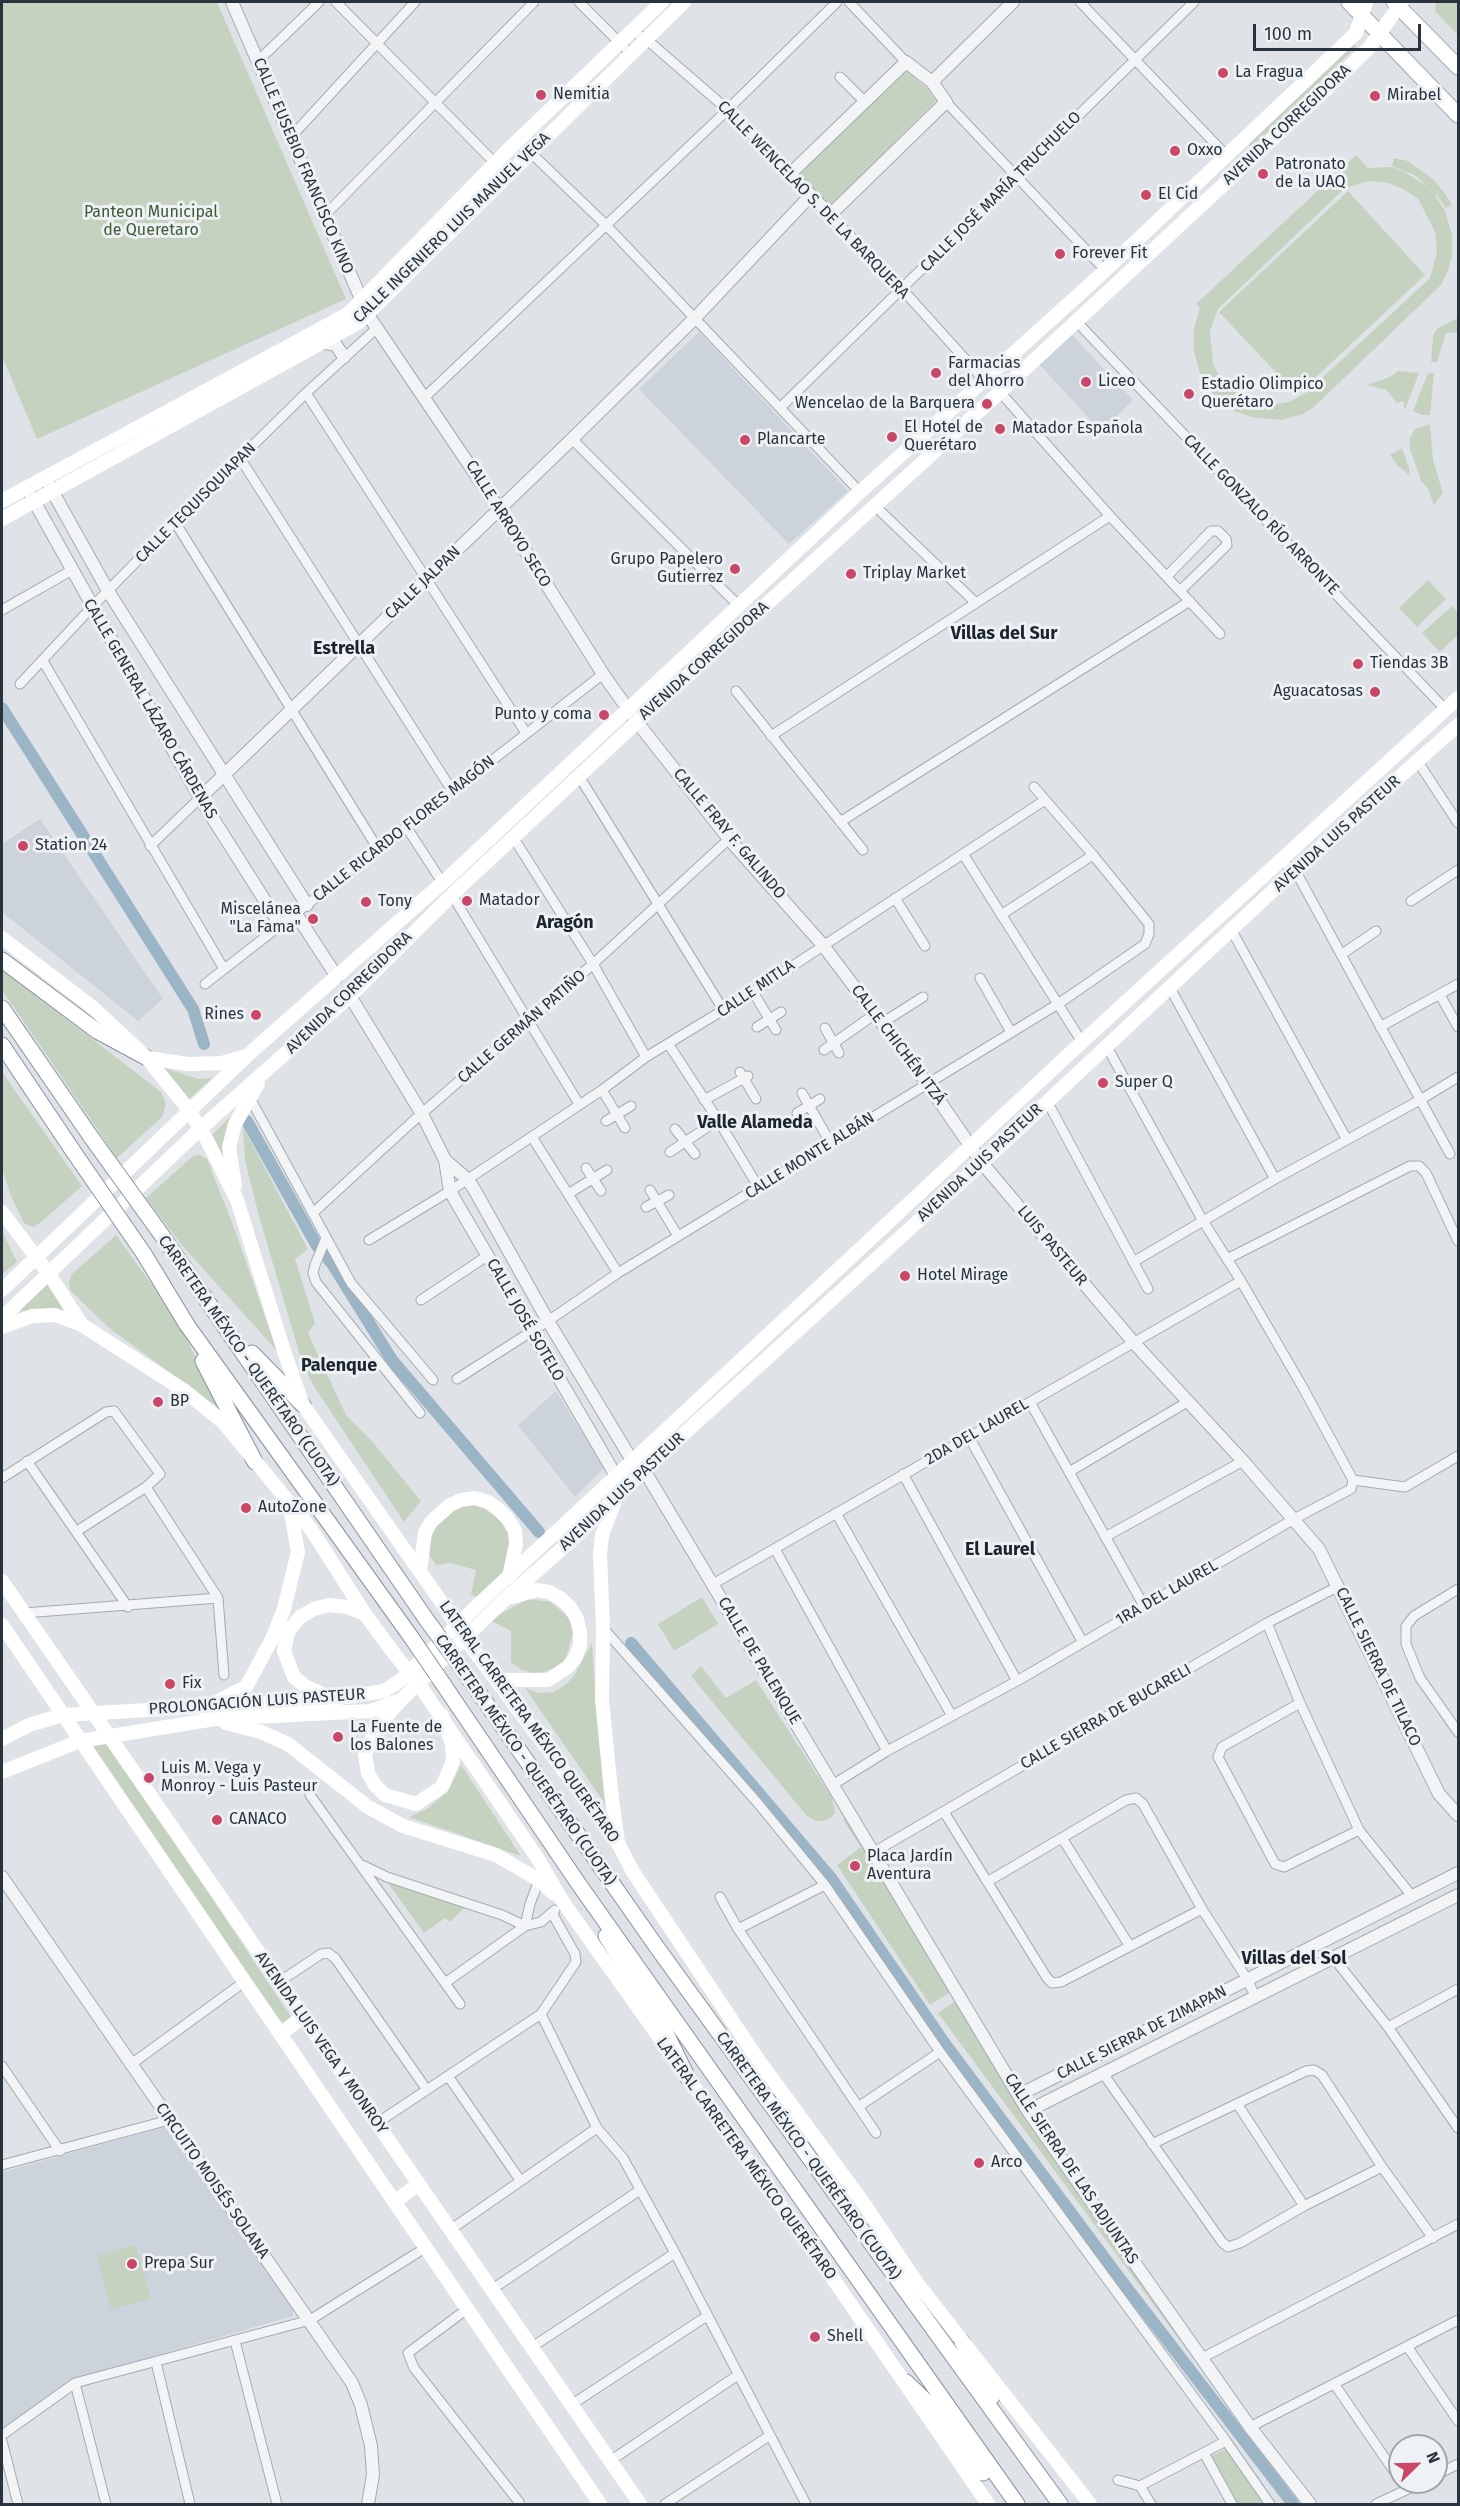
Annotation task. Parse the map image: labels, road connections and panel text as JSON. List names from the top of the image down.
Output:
{
  "streets": {
    "main road": [
      "AVENIDA CORREGIDORA",
      "CALLE INGENIERO LUIS MANUEL VEGA",
      "AVENIDA LUIS PASTEUR",
      "CARRETERA MÉXICO - QUERÉTARO (CUOTA)",
      "PROLONGACIÓN LUIS PASTEUR",
      "LATERAL CARRETERA MÉXICO QUERÉTARO",
      "AVENIDA LUIS VEGA Y MONROY"
    ],
    "street": [
      "CALLE EUSEBIO FRANCISCO KINO",
      "CALLE JOSÉ MARÍA TRUCHUELO",
      "CALLE WENCELAO S. DE LA BARQUERA",
      "CALLE TEQUISQUIAPAN",
      "CALLE GONZALO RÍO ARRONTE",
      "CALLE ARROYO SECO",
      "CALLE JALPAN",
      "CALLE GENERAL LÁZARO CÁRDENAS",
      "CALLE RICARDO FLORES MAGÓN",
      "CALLE FRAY F. GALINDO",
      "CALLE MITLA",
      "CALLE GERMÁN PATIÑO",
      "CALLE CHICHÉN ITZÁ",
      "CALLE MONTE ALBÁN",
      "LUIS PASTEUR",
      "CALLE JOSÉ SOTELO",
      "2DA DEL LAUREL",
      "1RA DEL LAUREL",
      "CALLE DE PALENQUE",
      "CALLE SIERRA DE TILACO",
      "CALLE SIERRA DE BUCARELI",
      "CALLE SIERRA DE ZIMAPAN",
      "CALLE SIERRA DE LAS ADJUNTAS",
      "CIRCUITO MOISÉS SOLANA"
    ]
  },
  "crossings": [
    ["AVENIDA CORREGIDORA", "CALLE WENCELAO S. DE LA BARQUERA"],
    ["AVENIDA CORREGIDORA", "CALLE GONZALO RÍO ARRONTE"],
    ["AVENIDA CORREGIDORA", "CALLE ARROYO SECO"],
    ["AVENIDA CORREGIDORA", "CALLE FRAY F. GALINDO"],
    ["AVENIDA CORREGIDORA", "CALLE JOSÉ SOTELO"],
    ["AVENIDA CORREGIDORA", "LATERAL CARRETERA MÉXICO QUERÉTARO"],
    ["CALLE EUSEBIO FRANCISCO KINO", "CALLE INGENIERO LUIS MANUEL VEGA"],
    ["CALLE EUSEBIO FRANCISCO KINO", "CALLE TEQUISQUIAPAN"],
    ["CALLE EUSEBIO FRANCISCO KINO", "CALLE ARROYO SECO"],
    ["CALLE JOSÉ MARÍA TRUCHUELO", "CALLE WENCELAO S. DE LA BARQUERA"],
    ["CALLE WENCELAO S. DE LA BARQUERA", "CALLE INGENIERO LUIS MANUEL VEGA"],
    ["CALLE WENCELAO S. DE LA BARQUERA", "CALLE JALPAN"],
    ["CALLE INGENIERO LUIS MANUEL VEGA", "CALLE GENERAL LÁZARO CÁRDENAS"],
    ["CALLE TEQUISQUIAPAN", "CALLE ARROYO SECO"],
    ["CALLE TEQUISQUIAPAN", "CALLE GENERAL LÁZARO CÁRDENAS"],
    ["CALLE GONZALO RÍO ARRONTE", "AVENIDA LUIS PASTEUR"],
    ["CALLE ARROYO SECO", "CALLE JALPAN"],
    ["CALLE ARROYO SECO", "CALLE RICARDO FLORES MAGÓN"],
    ["CALLE ARROYO SECO", "CALLE FRAY F. GALINDO"],
    ["CALLE JALPAN", "CALLE GENERAL LÁZARO CÁRDENAS"],
    ["CALLE GENERAL LÁZARO CÁRDENAS", "CALLE RICARDO FLORES MAGÓN"],
    ["CALLE FRAY F. GALINDO", "CALLE MITLA"],
    ["CALLE FRAY F. GALINDO", "CALLE GERMÁN PATIÑO"],
    ["CALLE FRAY F. GALINDO", "CALLE CHICHÉN ITZÁ"],
    ["AVENIDA LUIS PASTEUR", "CALLE CHICHÉN ITZÁ"],
    ["AVENIDA LUIS PASTEUR", "LUIS PASTEUR"],
    ["AVENIDA LUIS PASTEUR", "CALLE JOSÉ SOTELO"],
    ["AVENIDA LUIS PASTEUR", "CALLE DE PALENQUE"],
    ["AVENIDA LUIS PASTEUR", "PROLONGACIÓN LUIS PASTEUR"],
    ["CALLE MITLA", "CALLE CHICHÉN ITZÁ"],
    ["CALLE MITLA", "CALLE JOSÉ SOTELO"],
    ["CALLE GERMÁN PATIÑO", "CALLE JOSÉ SOTELO"],
    ["CALLE CHICHÉN ITZÁ", "CALLE MONTE ALBÁN"],
    ["CALLE CHICHÉN ITZÁ", "LUIS PASTEUR"],
    ["CALLE MONTE ALBÁN", "CALLE JOSÉ SOTELO"],
    ["LUIS PASTEUR", "2DA DEL LAUREL"],
    ["CALLE JOSÉ SOTELO", "CALLE DE PALENQUE"],
    ["2DA DEL LAUREL", "CALLE DE PALENQUE"],
    ["1RA DEL LAUREL", "CALLE DE PALENQUE"],
    ["1RA DEL LAUREL", "CALLE SIERRA DE TILACO"],
    ["CALLE DE PALENQUE", "CALLE SIERRA DE BUCARELI"],
    ["CALLE DE PALENQUE", "CALLE SIERRA DE LAS ADJUNTAS"],
    ["CALLE SIERRA DE TILACO", "CALLE SIERRA DE BUCARELI"],
    ["PROLONGACIÓN LUIS PASTEUR", "AVENIDA LUIS VEGA Y MONROY"],
    ["CALLE SIERRA DE BUCARELI", "CALLE SIERRA DE LAS ADJUNTAS"],
    ["CALLE SIERRA DE ZIMAPAN", "CALLE SIERRA DE LAS ADJUNTAS"]
  ],
  "districts": [
    "Villas del Sur",
    "Estrella",
    "Aragón",
    "Valle Alameda",
    "Palenque",
    "El Laurel",
    "Villas del Sol"
  ],
  "parks": ["Panteon Municipal de Queretaro"],
  "places": [
    "La Fragua",
    "Nemitia",
    "Mirabel",
    "Oxxo",
    "Patronato de la UAQ",
    "El Cid",
    "Forever Fit",
    "Farmacias del Ahorro",
    "Liceo",
    "Estadio Olimpico Querétaro",
    "Wencelao de la Barquera",
    "Matador Española",
    "El Hotel de Querétaro",
    "Plancarte",
    "Grupo Papelero Gutierrez",
    "Triplay Market",
    "Tiendas 3B",
    "Aguacatosas",
    "Punto y coma",
    "Station 24",
    "Matador",
    "Tony",
    "Miscelánea \"La Fama\"",
    "Rines",
    "Super Q",
    "Hotel Mirage",
    "BP",
    "AutoZone",
    "Fix",
    "La Fuente de los Balones",
    "Luis M. Vega y Monroy - Luis Pasteur",
    "CANACO",
    "Placa Jardín Aventura",
    "Arco",
    "Prepa Sur",
    "Shell"
  ],
  "scale_bar": "100 m",
  "north": "top right"
}
